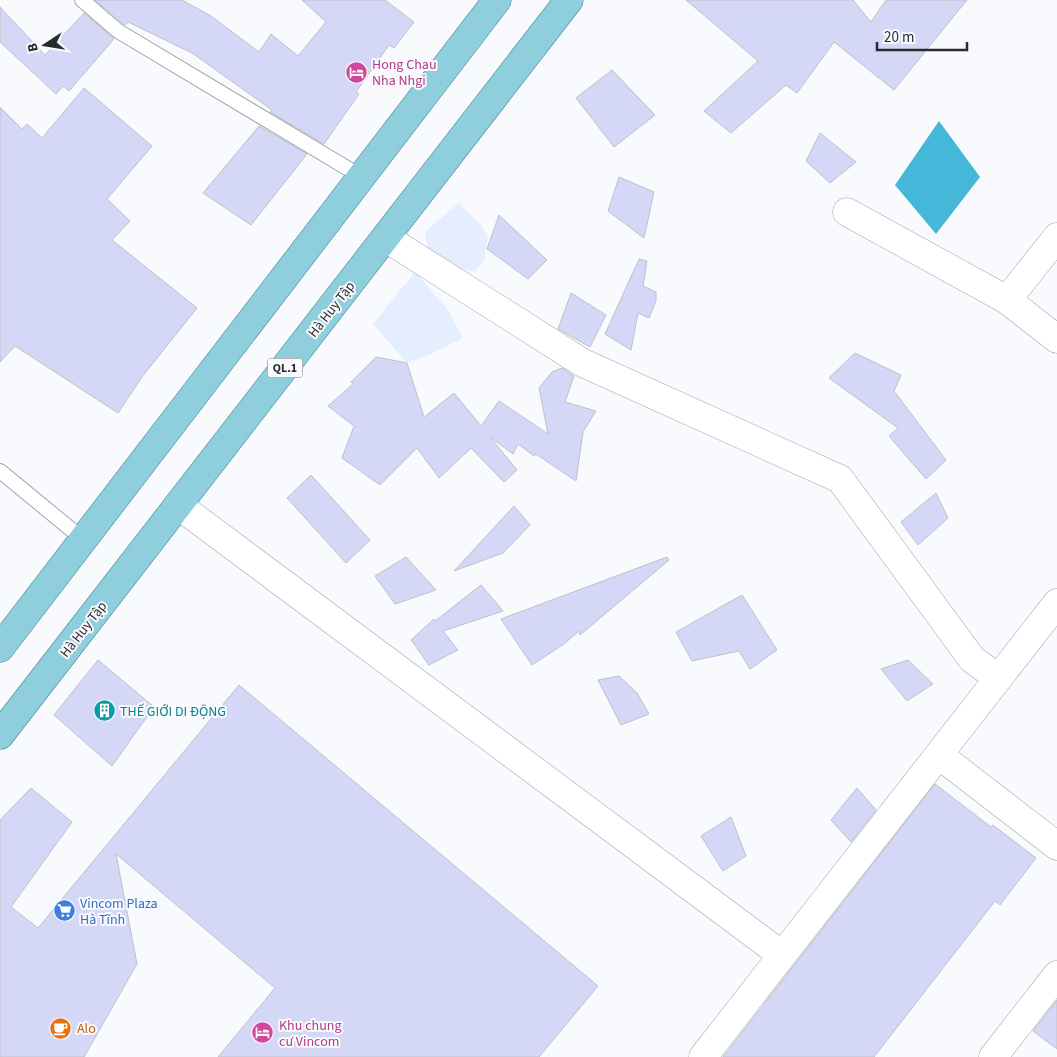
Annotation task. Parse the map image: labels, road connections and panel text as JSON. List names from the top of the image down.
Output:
{
  "streets": {
    "main road": ["Hà Huy Tập", "QL.1"]
  },
  "places": {
    "hotel": ["Hong Chau Nha Nhgi", "Khu chung cư Vincom"],
    "building": ["THẾ GIỚI DI ĐỘNG"],
    "supermarket": ["Vincom Plaza Hà Tĩnh"],
    "cafe": ["Alo"]
  },
  "scale_bar": "20 m",
  "north": "left"
}
